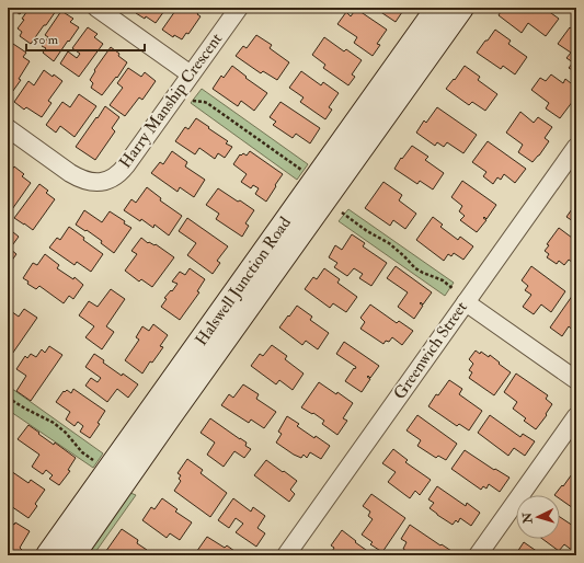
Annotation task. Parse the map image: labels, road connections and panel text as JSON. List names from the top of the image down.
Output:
{
  "streets": {
    "main road": ["Halswell Junction Road"],
    "street": ["Harry Manship Crescent", "Greenwich Street"]
  },
  "scale_bar": "50 m",
  "north": "left"
}
